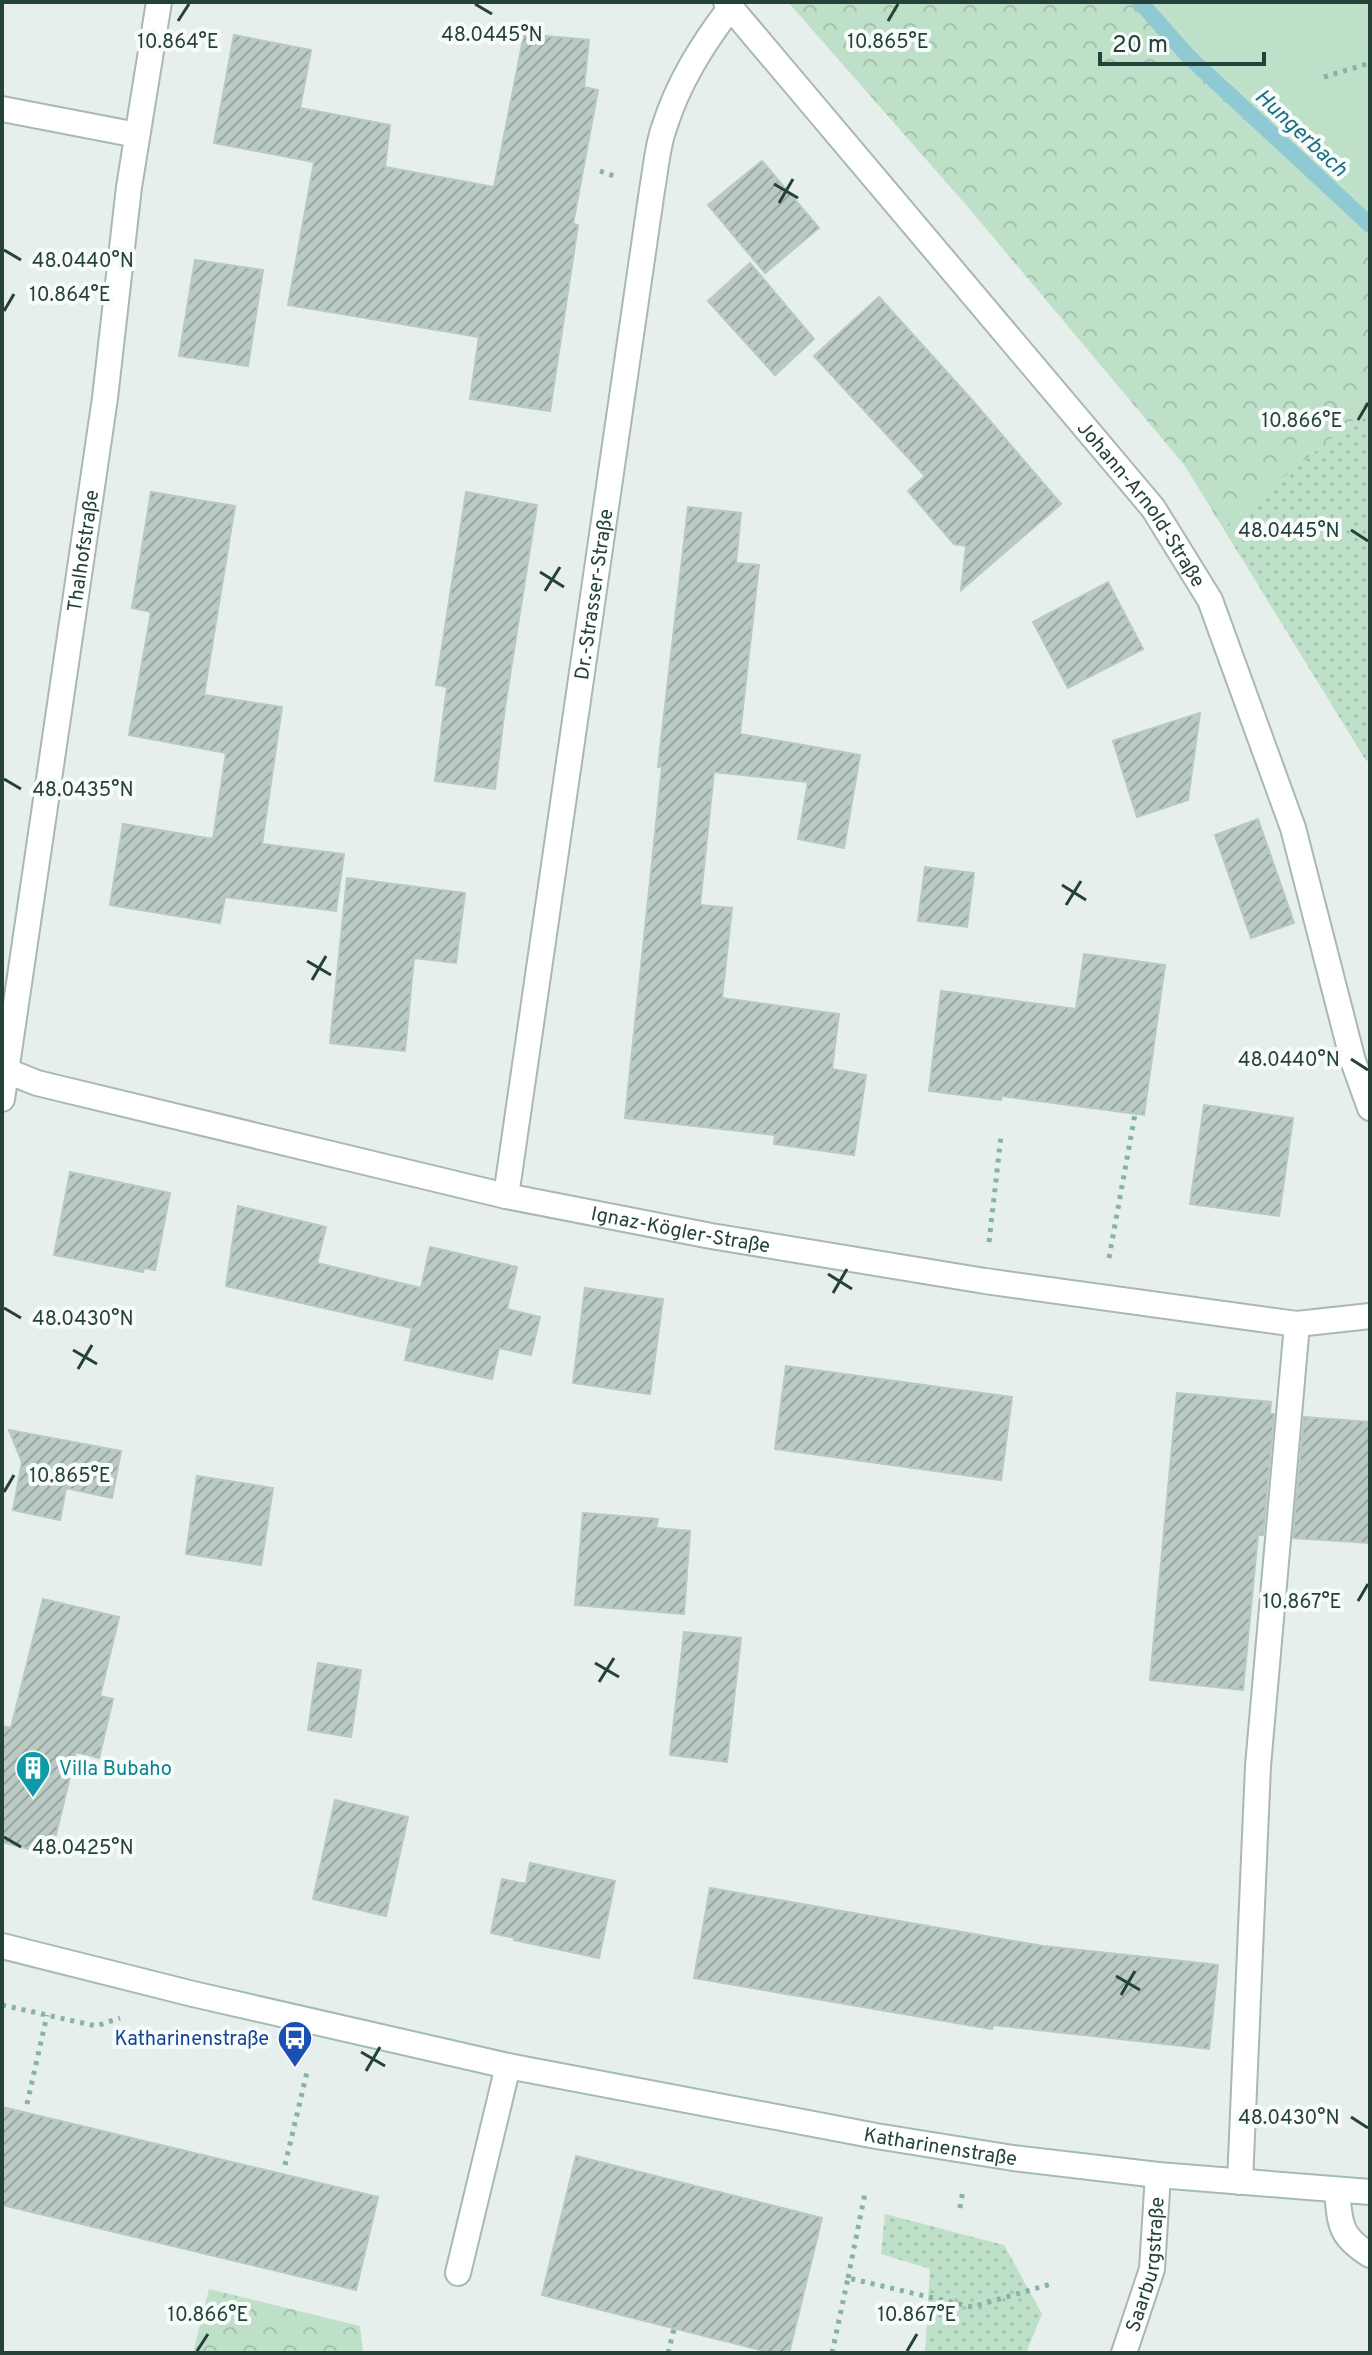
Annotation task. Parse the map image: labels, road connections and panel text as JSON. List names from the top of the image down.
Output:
{
  "streets": {
    "street": [
      "Johann-Arnold-Straße",
      "Thalhofstraße",
      "Dr.-Strasser-Straße",
      "Ignaz-Kögler-Straße",
      "Katharinenstraße",
      "Saarburgstraße"
    ]
  },
  "crossings": [
    ["Johann-Arnold-Straße", "Dr.-Strasser-Straße"],
    ["Thalhofstraße", "Ignaz-Kögler-Straße"],
    ["Dr.-Strasser-Straße", "Ignaz-Kögler-Straße"],
    ["Katharinenstraße", "Saarburgstraße"]
  ],
  "water": ["Hungerbach"],
  "places": {
    "building": ["Villa Bubaho"],
    "bus stop": ["Katharinenstraße"]
  },
  "scale_bar": "20 m",
  "coordinates": [
    "48.0445°N",
    "10.864°E",
    "10.865°E",
    "48.0440°N",
    "10.866°E",
    "48.0435°N",
    "48.0430°N",
    "10.867°E",
    "48.0425°N"
  ]
}
